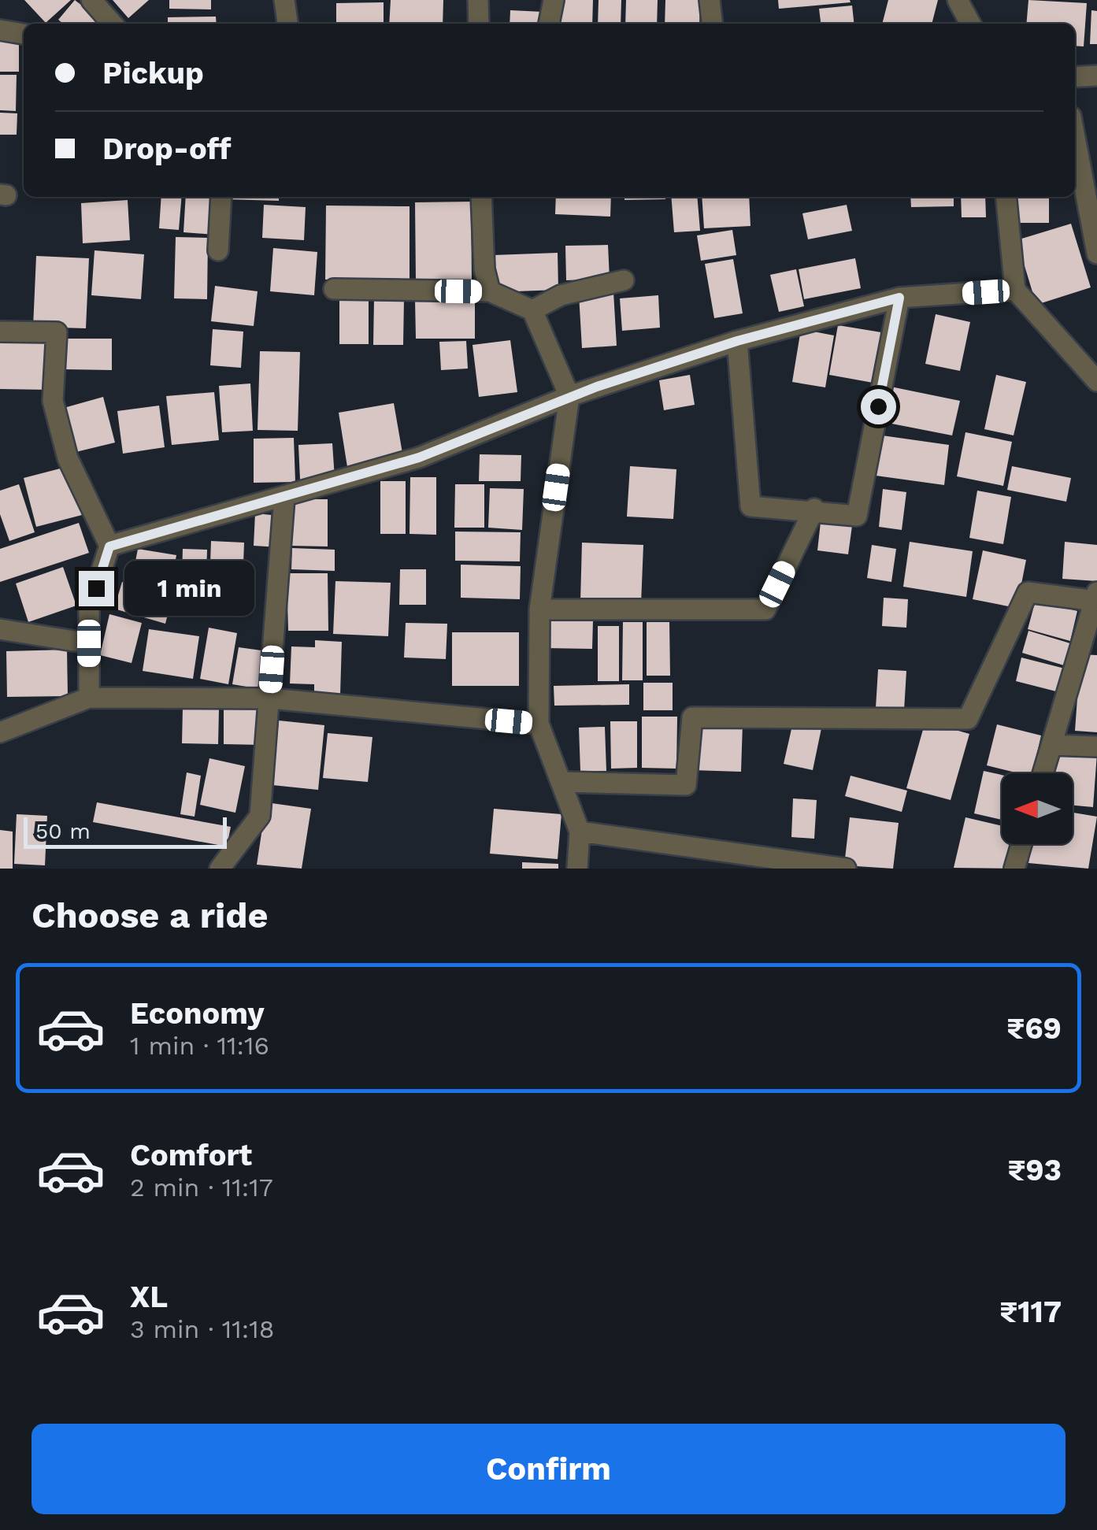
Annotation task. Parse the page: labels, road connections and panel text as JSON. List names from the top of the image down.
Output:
{
  "scale_bar": "50 m",
  "north": "left",
  "page": {
    "banner": ["Pickup", "Drop-off"],
    "bubble": "1 min",
    "scale": "50 m",
    "heading": "Choose a ride",
    "list": [
      {
        "name": "Economy",
        "note": "1 min · 11:16",
        "value": "₹69"
      },
      {
        "name": "Comfort",
        "note": "2 min · 11:17",
        "value": "₹93"
      },
      {
        "name": "XL",
        "note": "3 min · 11:18",
        "value": "₹117"
      }
    ],
    "buttons": "Confirm"
  }
}
